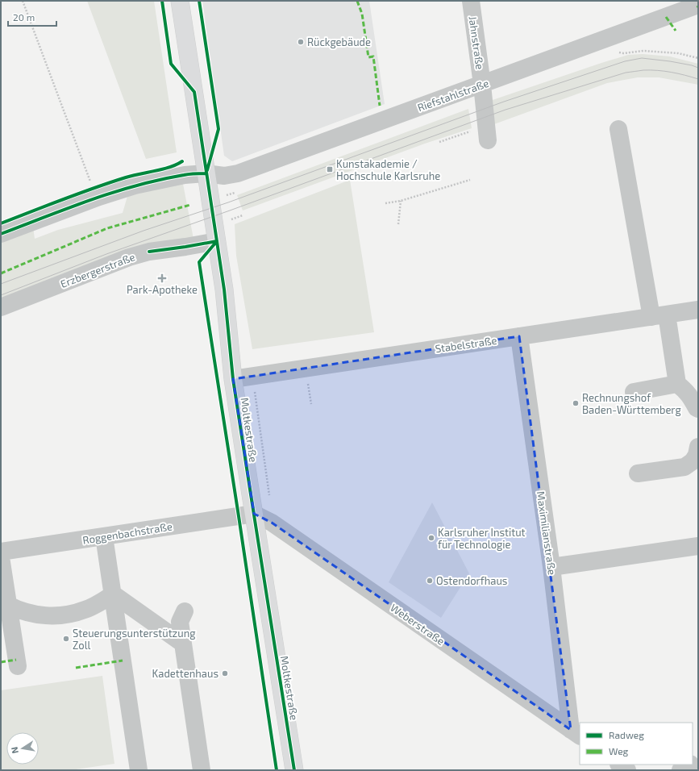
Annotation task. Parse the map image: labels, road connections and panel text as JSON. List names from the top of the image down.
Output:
{
  "streets": {
    "main road": ["Moltkestraße"],
    "street": [
      "Jahnstraße",
      "Riefstahlstraße",
      "Erzbergerstraße",
      "Stabelstraße",
      "Roggenbachstraße",
      "Maximilianstraße",
      "Weberstraße"
    ]
  },
  "crossings": [
    ["Jahnstraße", "Riefstahlstraße"],
    ["Riefstahlstraße", "Moltkestraße"],
    ["Erzbergerstraße", "Moltkestraße"],
    ["Stabelstraße", "Moltkestraße"],
    ["Stabelstraße", "Maximilianstraße"],
    ["Moltkestraße", "Roggenbachstraße"],
    ["Moltkestraße", "Weberstraße"],
    ["Roggenbachstraße", "Weberstraße"],
    ["Maximilianstraße", "Weberstraße"]
  ],
  "places": {
    "other": [
      "Rückgebäude",
      "Rechnungshof Baden-Württemberg",
      "Karlsruher Institut für Technologie",
      "Ostendorfhaus",
      "Steuerungsunterstützung Zoll",
      "Kadettenhaus"
    ],
    "transit": ["Kunstakademie / Hochschule Karlsruhe"],
    "health": ["Park-Apotheke"]
  },
  "legend": ["Radweg", "Weg"],
  "scale_bar": "20 m",
  "north": "left"
}
